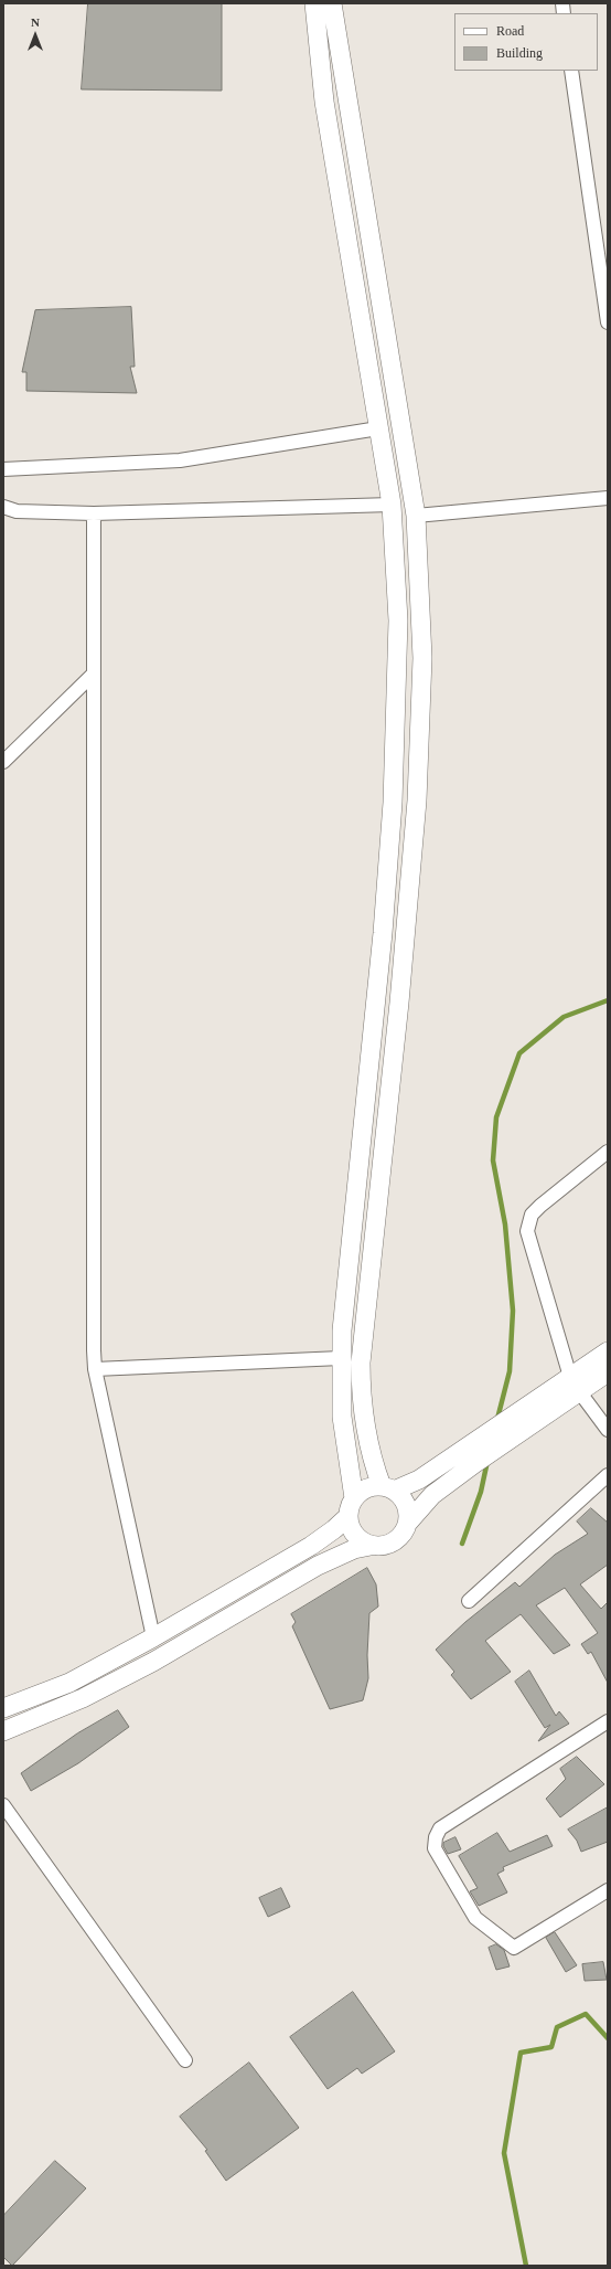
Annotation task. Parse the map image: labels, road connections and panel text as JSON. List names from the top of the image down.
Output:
{
  "legend": ["Road", "Building"],
  "north": "top"
}
